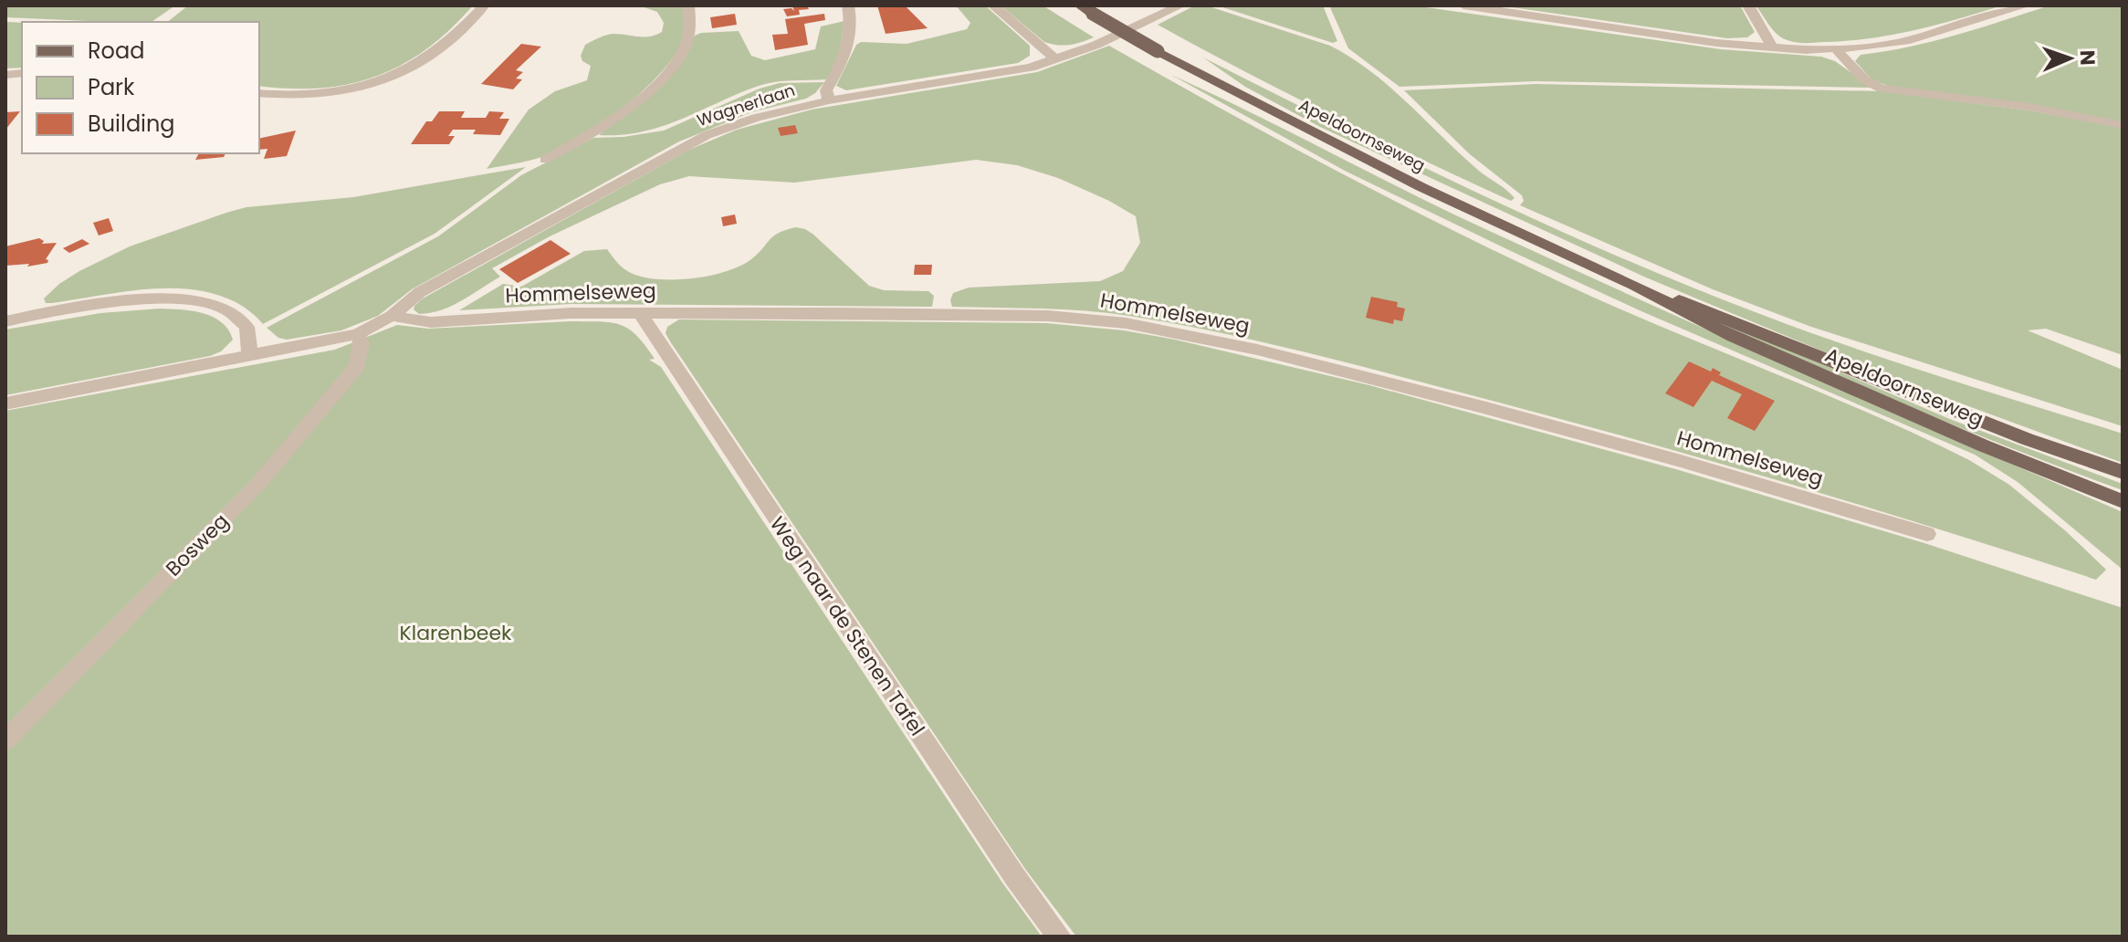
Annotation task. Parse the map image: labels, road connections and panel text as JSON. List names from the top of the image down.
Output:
{
  "streets": {
    "main road": ["Apeldoornseweg"],
    "street": [
      "Wagnerlaan",
      "Hommelseweg",
      "Bosweg",
      "Weg naar de Stenen Tafel"
    ]
  },
  "crossings": [
    ["Wagnerlaan", "Hommelseweg"],
    ["Wagnerlaan", "Bosweg"],
    ["Hommelseweg", "Weg naar de Stenen Tafel"]
  ],
  "parks": ["Klarenbeek"],
  "legend": ["Road", "Park", "Building"],
  "north": "right"
}
